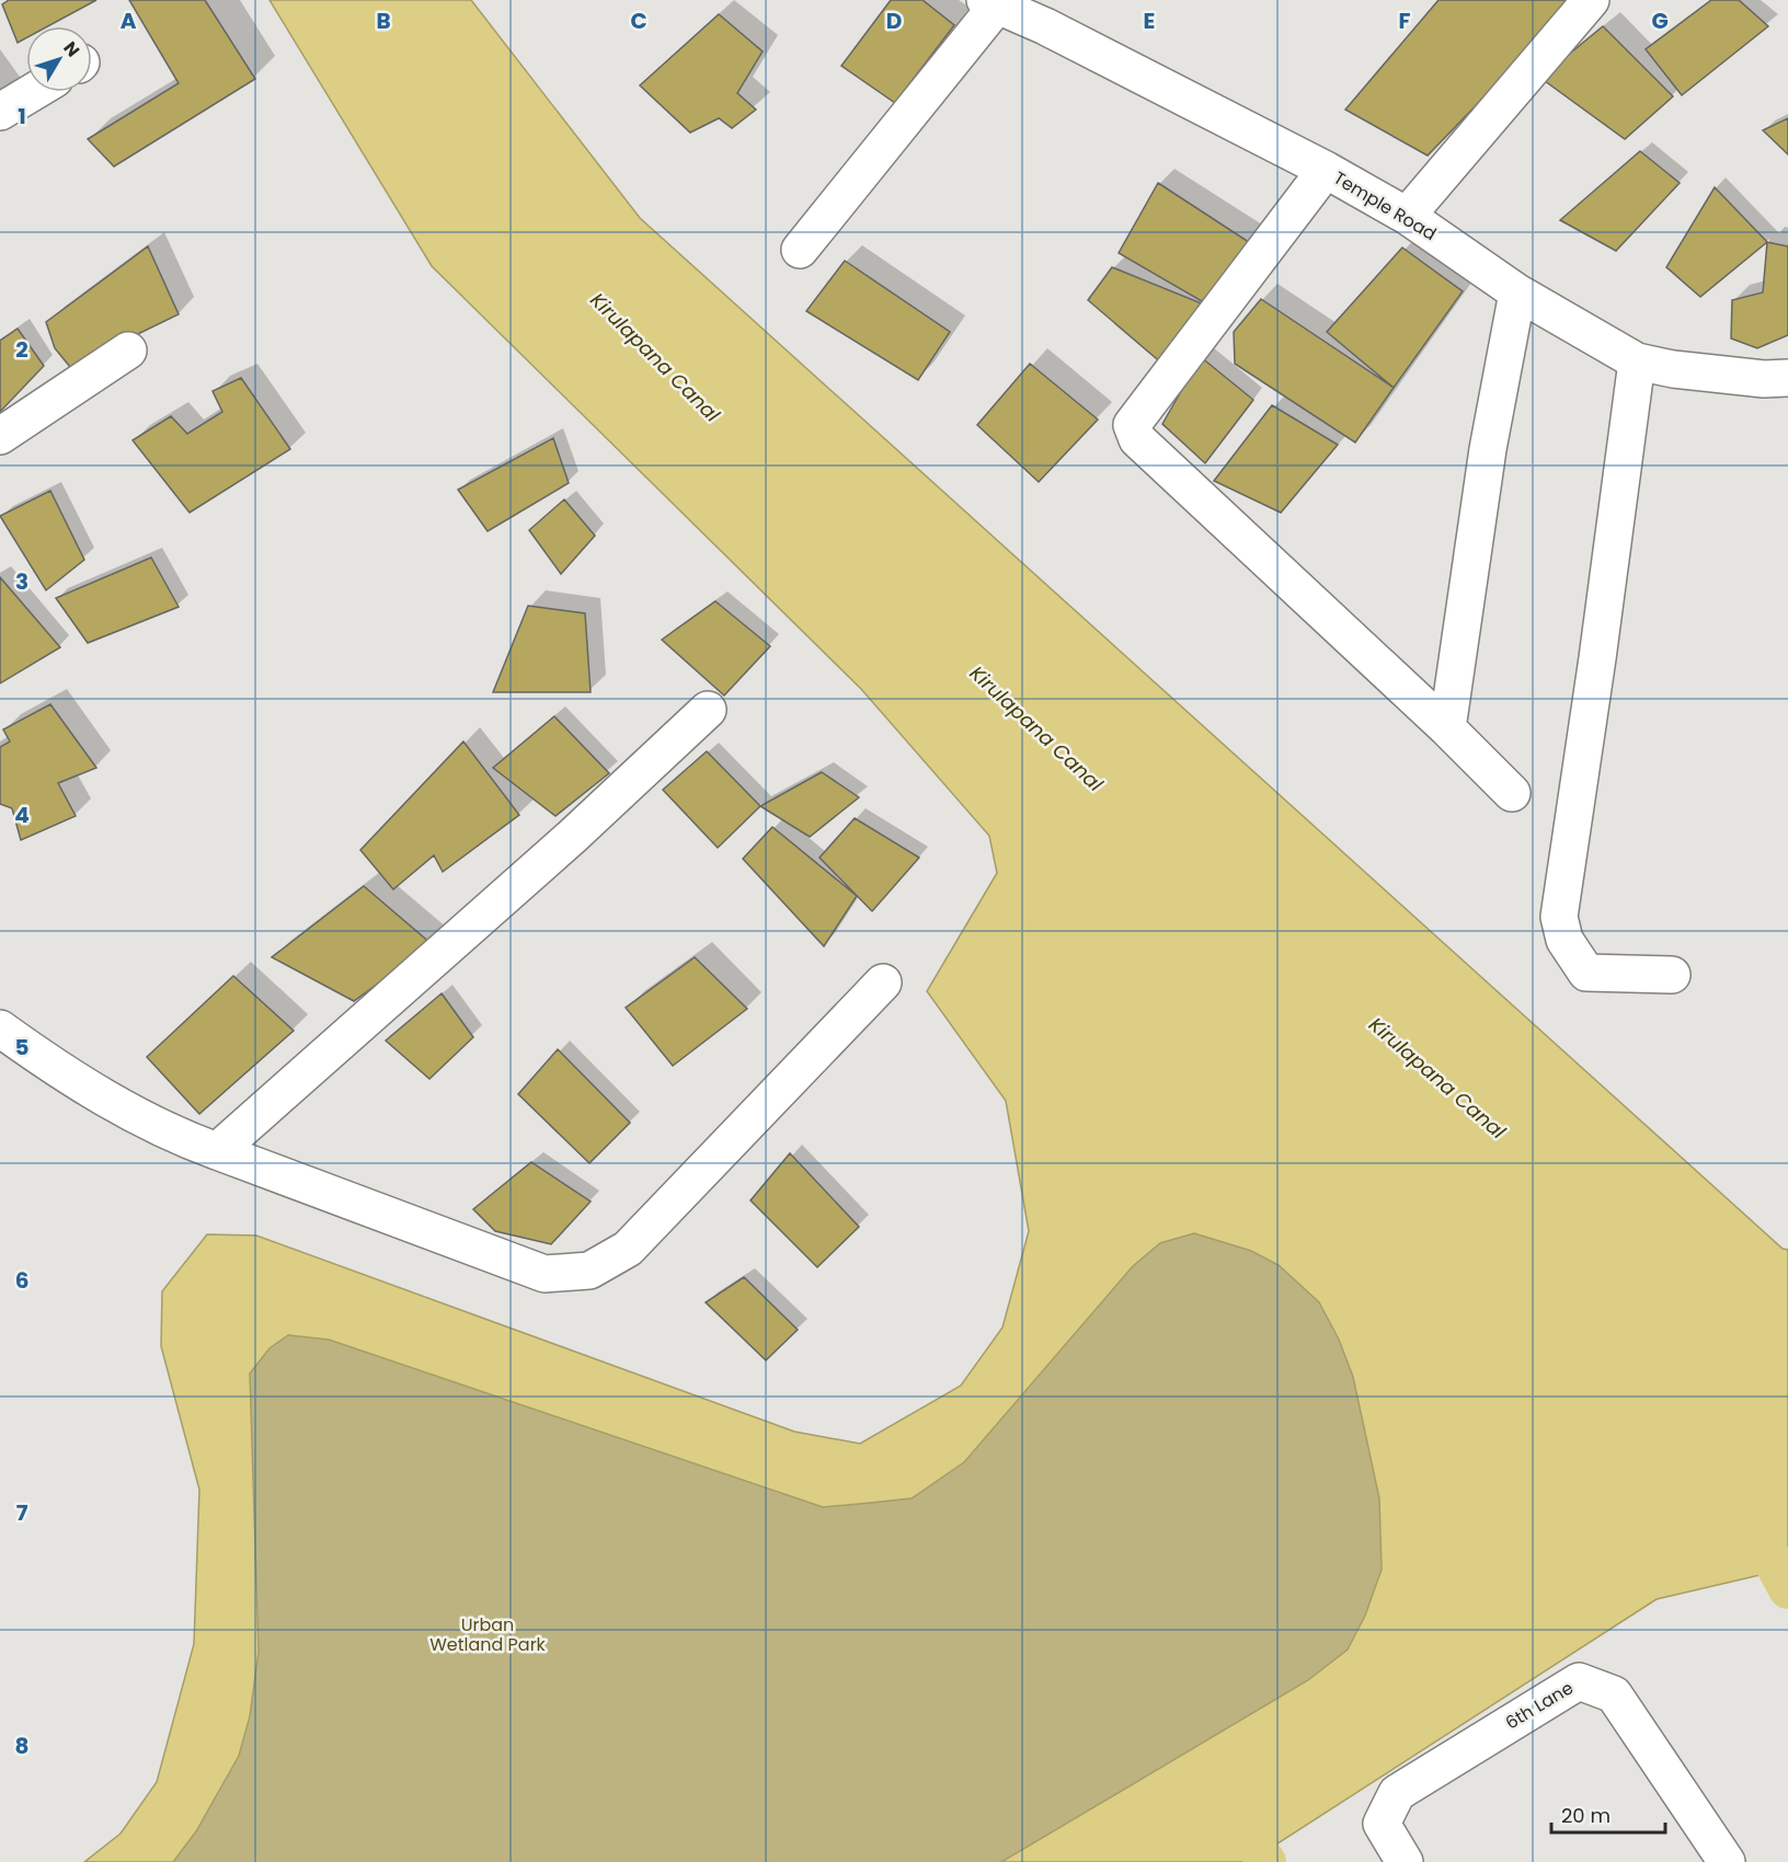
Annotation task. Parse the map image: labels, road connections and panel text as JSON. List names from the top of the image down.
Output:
{
  "streets": {
    "street": ["Temple Road", "6th Lane"]
  },
  "water": ["Kirulapana Canal"],
  "parks": ["Urban Wetland Park"],
  "scale_bar": "20 m",
  "north": "top right",
  "grid": {
    "columns": [
      "A",
      "B",
      "C",
      "D",
      "E",
      "F",
      "G"
    ],
    "rows": [
      "1",
      "2",
      "3",
      "4",
      "5",
      "6",
      "7",
      "8"
    ]
  }
}
